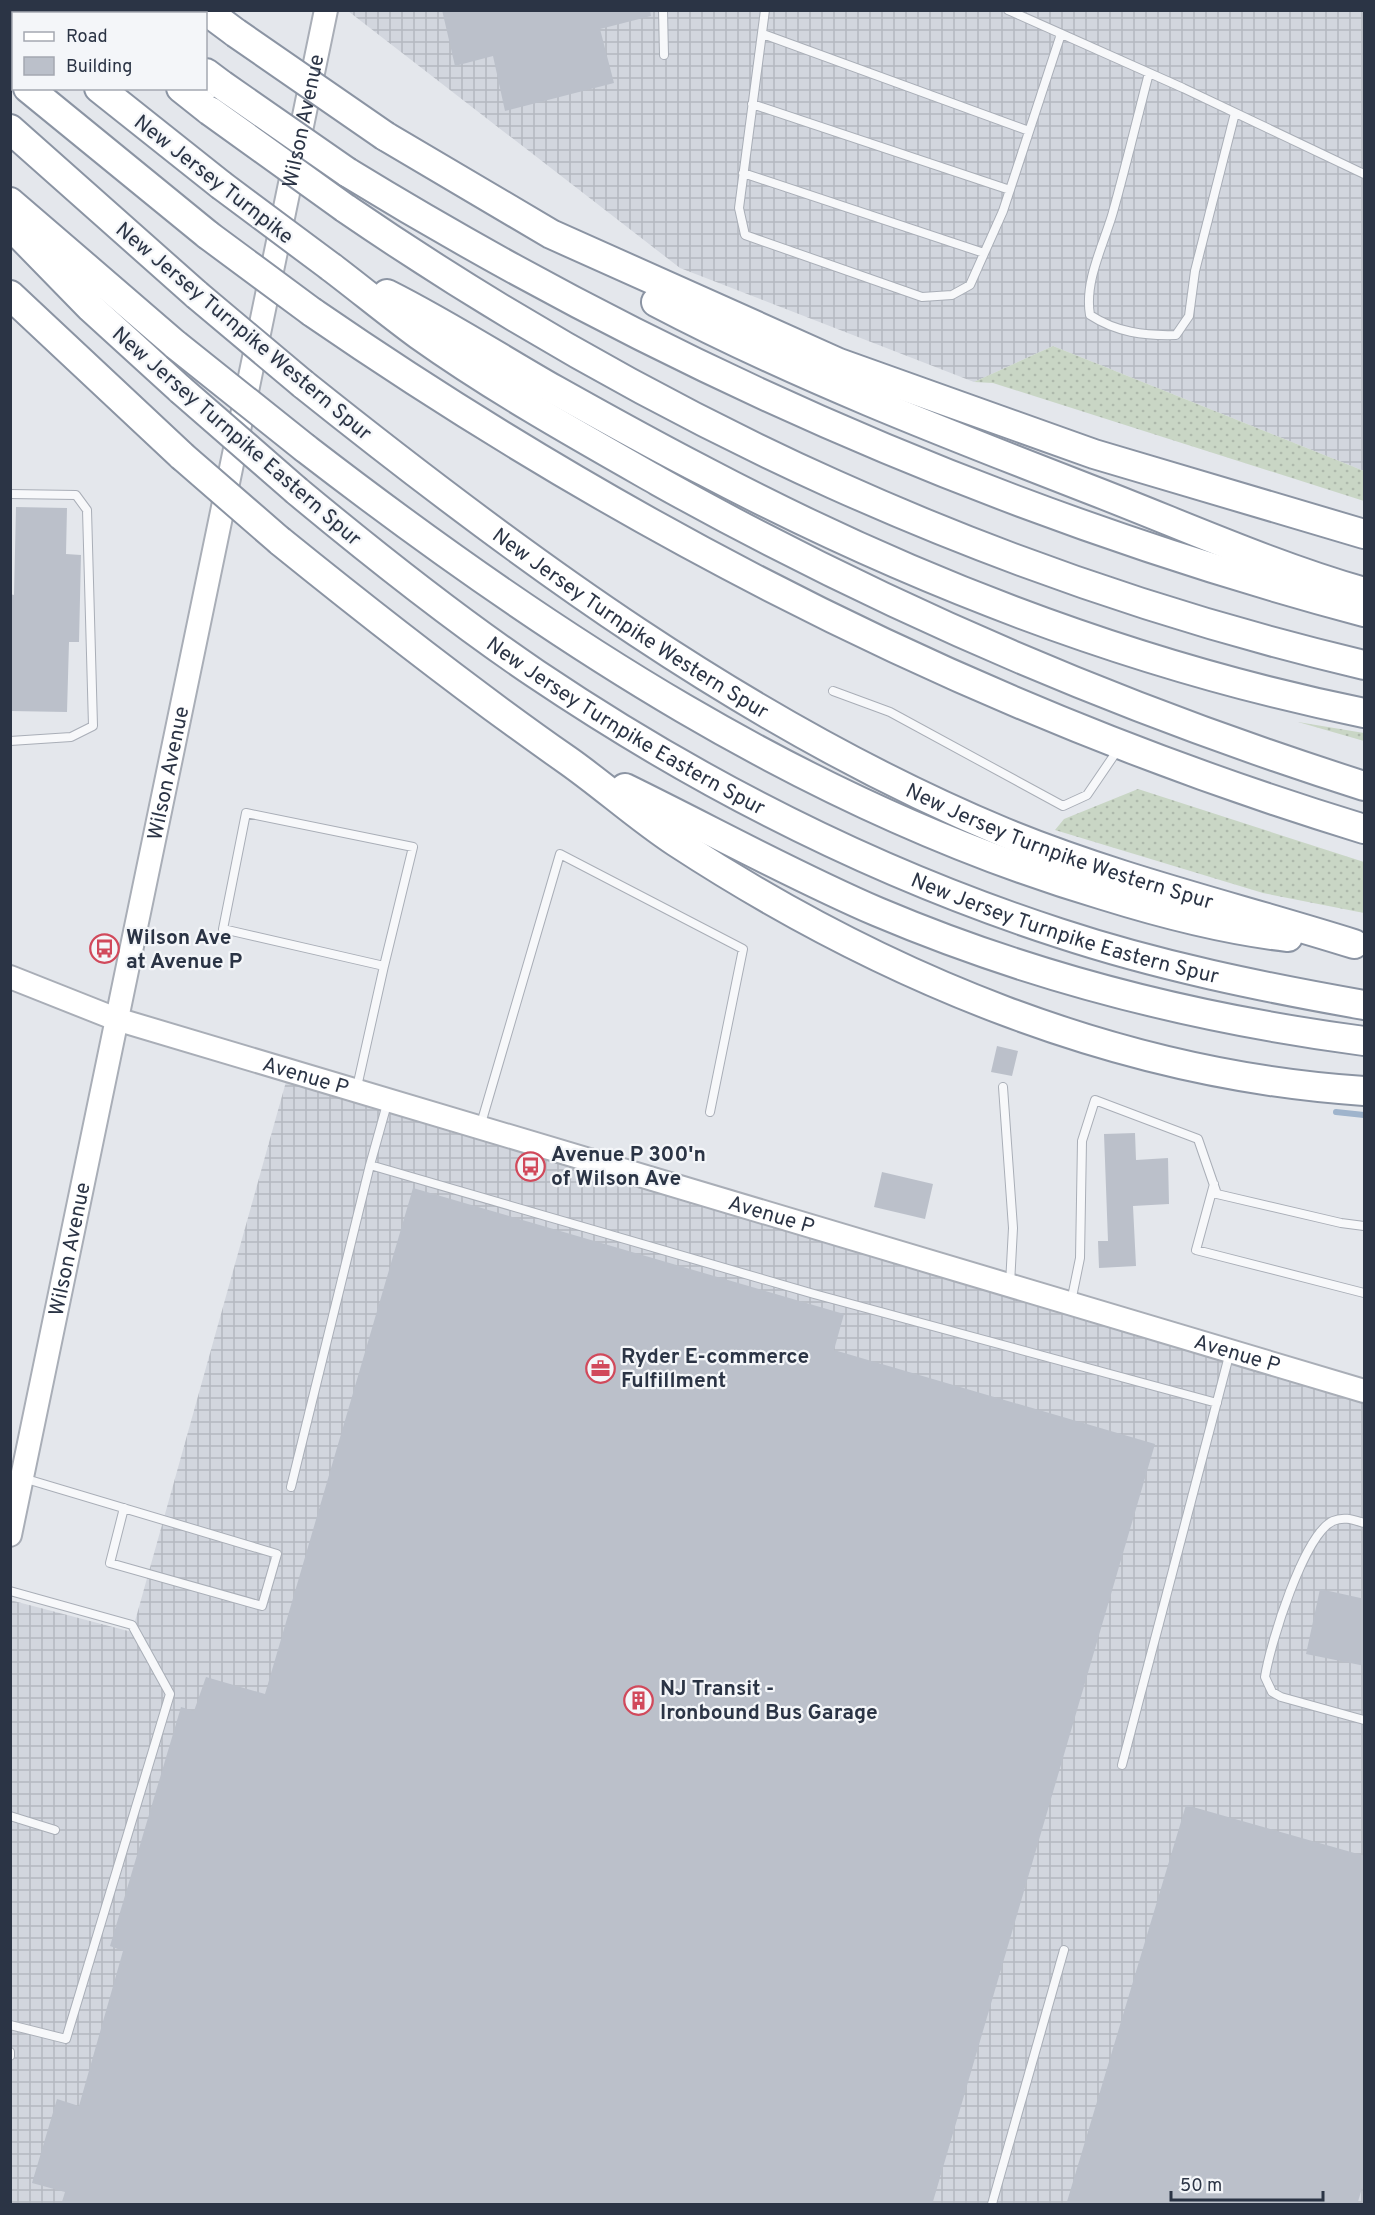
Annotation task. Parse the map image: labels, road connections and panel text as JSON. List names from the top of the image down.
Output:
{
  "streets": {
    "highway": ["New Jersey Turnpike", "New Jersey Turnpike Western Spur", "New Jersey Turnpike Eastern Spur"],
    "main road": ["Wilson Avenue", "Avenue P"]
  },
  "crossings": [
    ["Wilson Avenue", "Avenue P"]
  ],
  "places": {
    "bus stop": ["Wilson Ave at Avenue P", "Avenue P 300'n of Wilson Ave"],
    "office": ["Ryder E-commerce Fulfillment"],
    "building": ["NJ Transit - Ironbound Bus Garage"]
  },
  "legend": ["Road", "Building"],
  "scale_bar": "50 m"
}
